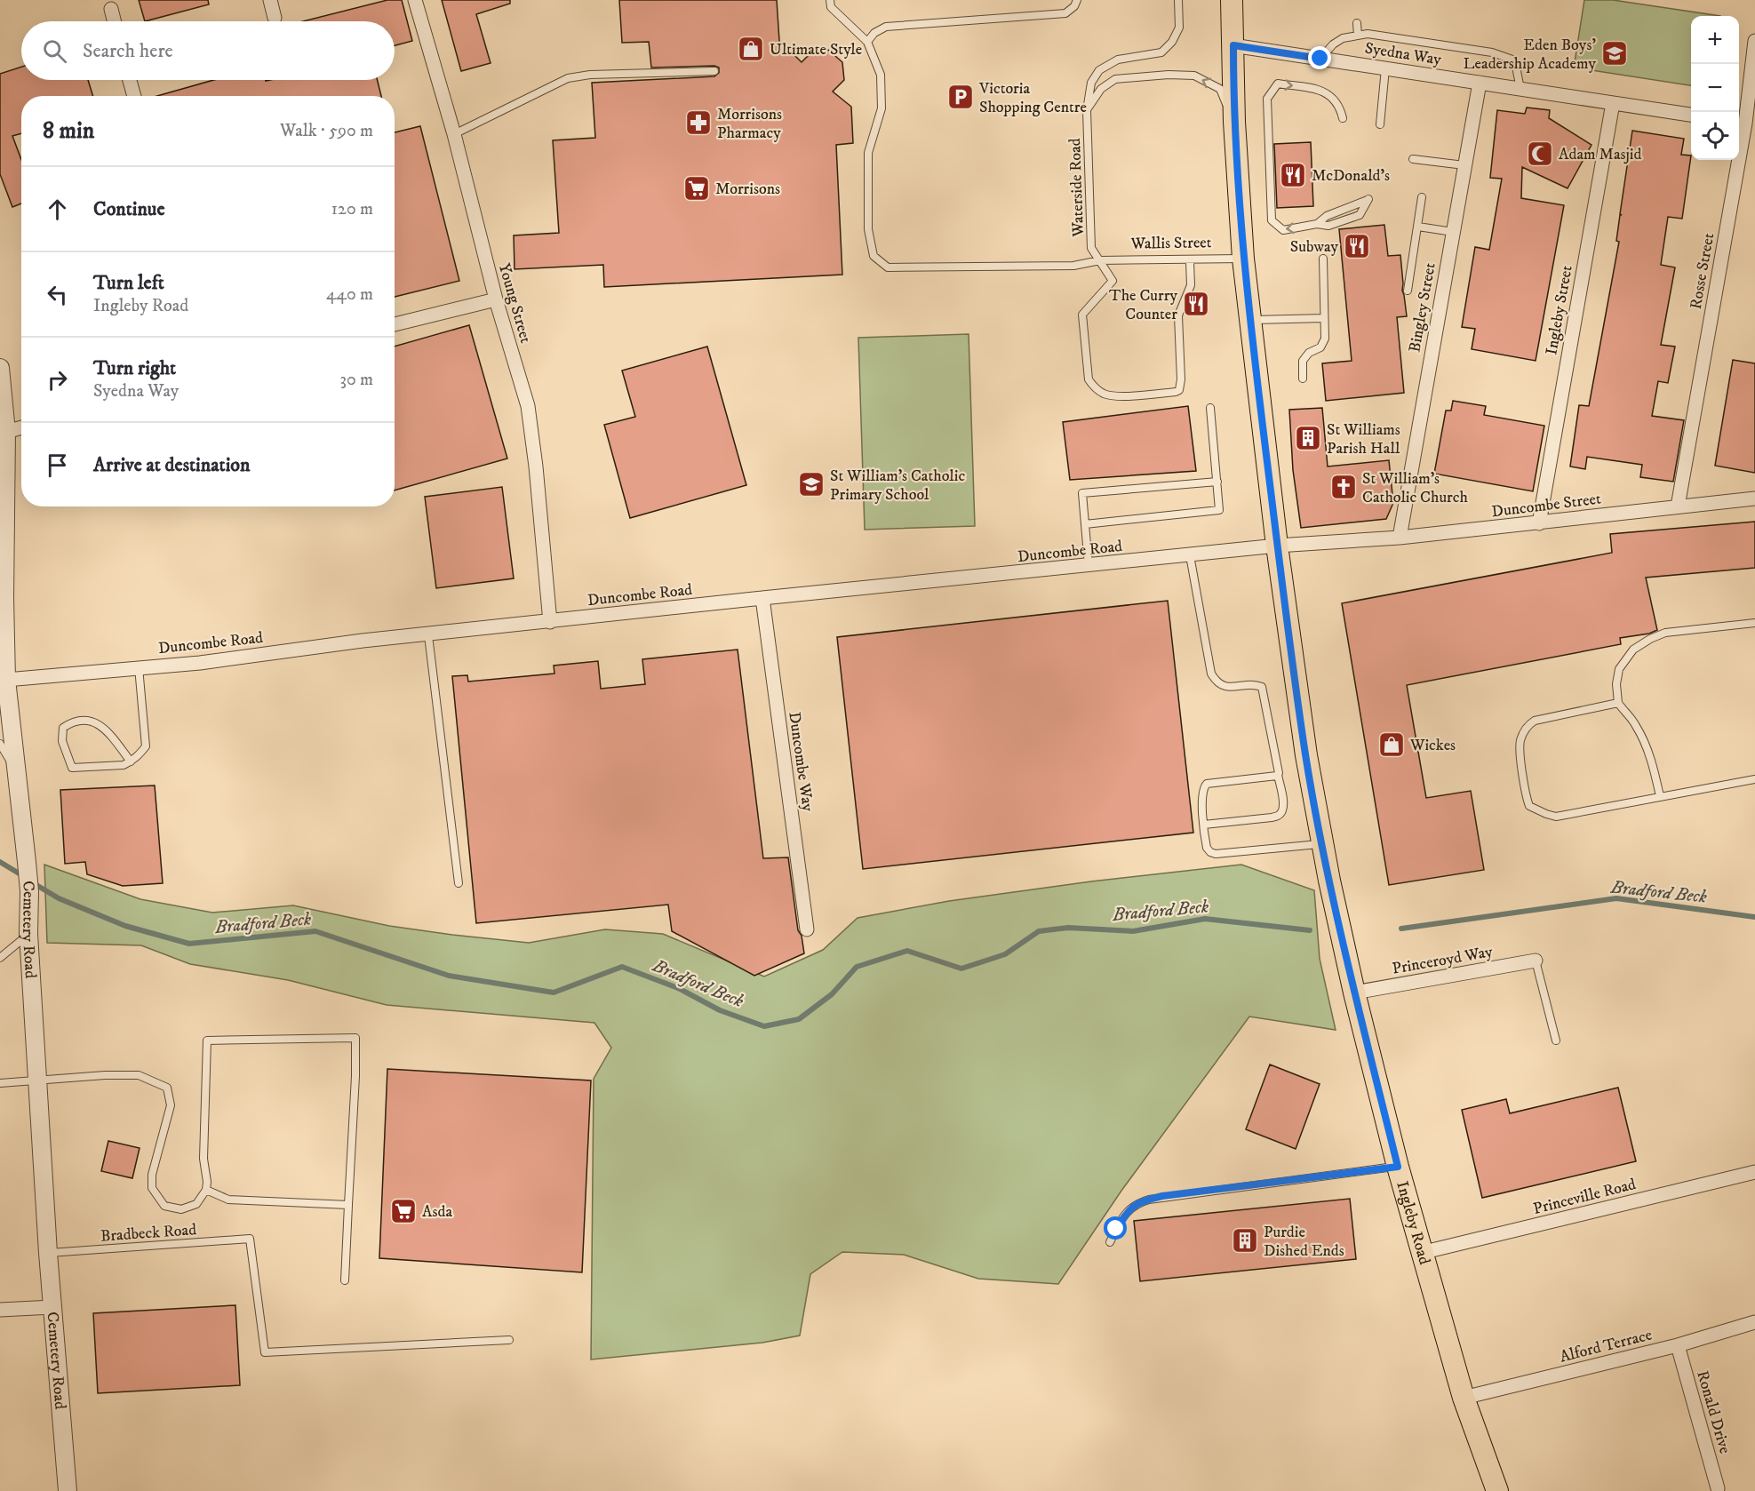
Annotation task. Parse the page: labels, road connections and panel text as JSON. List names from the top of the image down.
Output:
{
  "streets": {
    "main road": ["Ingleby Road"],
    "street": [
      "Syedna Way",
      "Rosse Street",
      "Young Street",
      "Bingley Street",
      "Ingleby Street",
      "Duncombe Street",
      "Duncombe Road",
      "Duncombe Way",
      "Cemetery Road",
      "Princeroyd Way",
      "Princeville Road",
      "Alford Terrace",
      "Ronald Drive"
    ],
    "lane": ["Waterside Road", "Wallis Street", "Bradbeck Road"]
  },
  "crossings": [
    ["Syedna Way", "Bingley Street"],
    ["Syedna Way", "Ingleby Street"],
    ["Syedna Way", "Ingleby Road"],
    ["Waterside Road", "Wallis Street"],
    ["Wallis Street", "Ingleby Road"],
    ["Rosse Street", "Duncombe Street"],
    ["Young Street", "Duncombe Road"],
    ["Bingley Street", "Duncombe Street"],
    ["Ingleby Street", "Duncombe Street"],
    ["Duncombe Street", "Duncombe Road"],
    ["Duncombe Street", "Ingleby Road"],
    ["Duncombe Road", "Duncombe Way"],
    ["Duncombe Road", "Cemetery Road"],
    ["Duncombe Road", "Ingleby Road"],
    ["Cemetery Road", "Bradbeck Road"],
    ["Princeroyd Way", "Ingleby Road"],
    ["Princeville Road", "Ingleby Road"],
    ["Ingleby Road", "Alford Terrace"],
    ["Alford Terrace", "Ronald Drive"]
  ],
  "water": ["Bradford Beck"],
  "places": {
    "shop": ["Ultimate Style", "Wickes"],
    "school or university": ["Eden Boys' Leadership Academy", "St William's Catholic Primary School"],
    "parking": ["Victoria Shopping Centre"],
    "pharmacy": ["Morrisons Pharmacy"],
    "mosque": ["Adam Masjid"],
    "restaurant": ["McDonald's", "Subway", "The Curry Counter"],
    "supermarket": ["Morrisons", "Asda"],
    "building": ["St Williams Parish Hall", "Purdie Dished Ends"],
    "church": ["St William's Catholic Church"]
  },
  "page": {
    "map_buttons": ["+", "−"],
    "search": "Search here",
    "heading": ["8 min", "Walk · 590 m"],
    "list": [
      ["Continue", "120 m"],
      ["Turn left", "Ingleby Road", "440 m"],
      ["Turn right", "Syedna Way", "30 m"],
      "Arrive at destination"
    ]
  }
}
